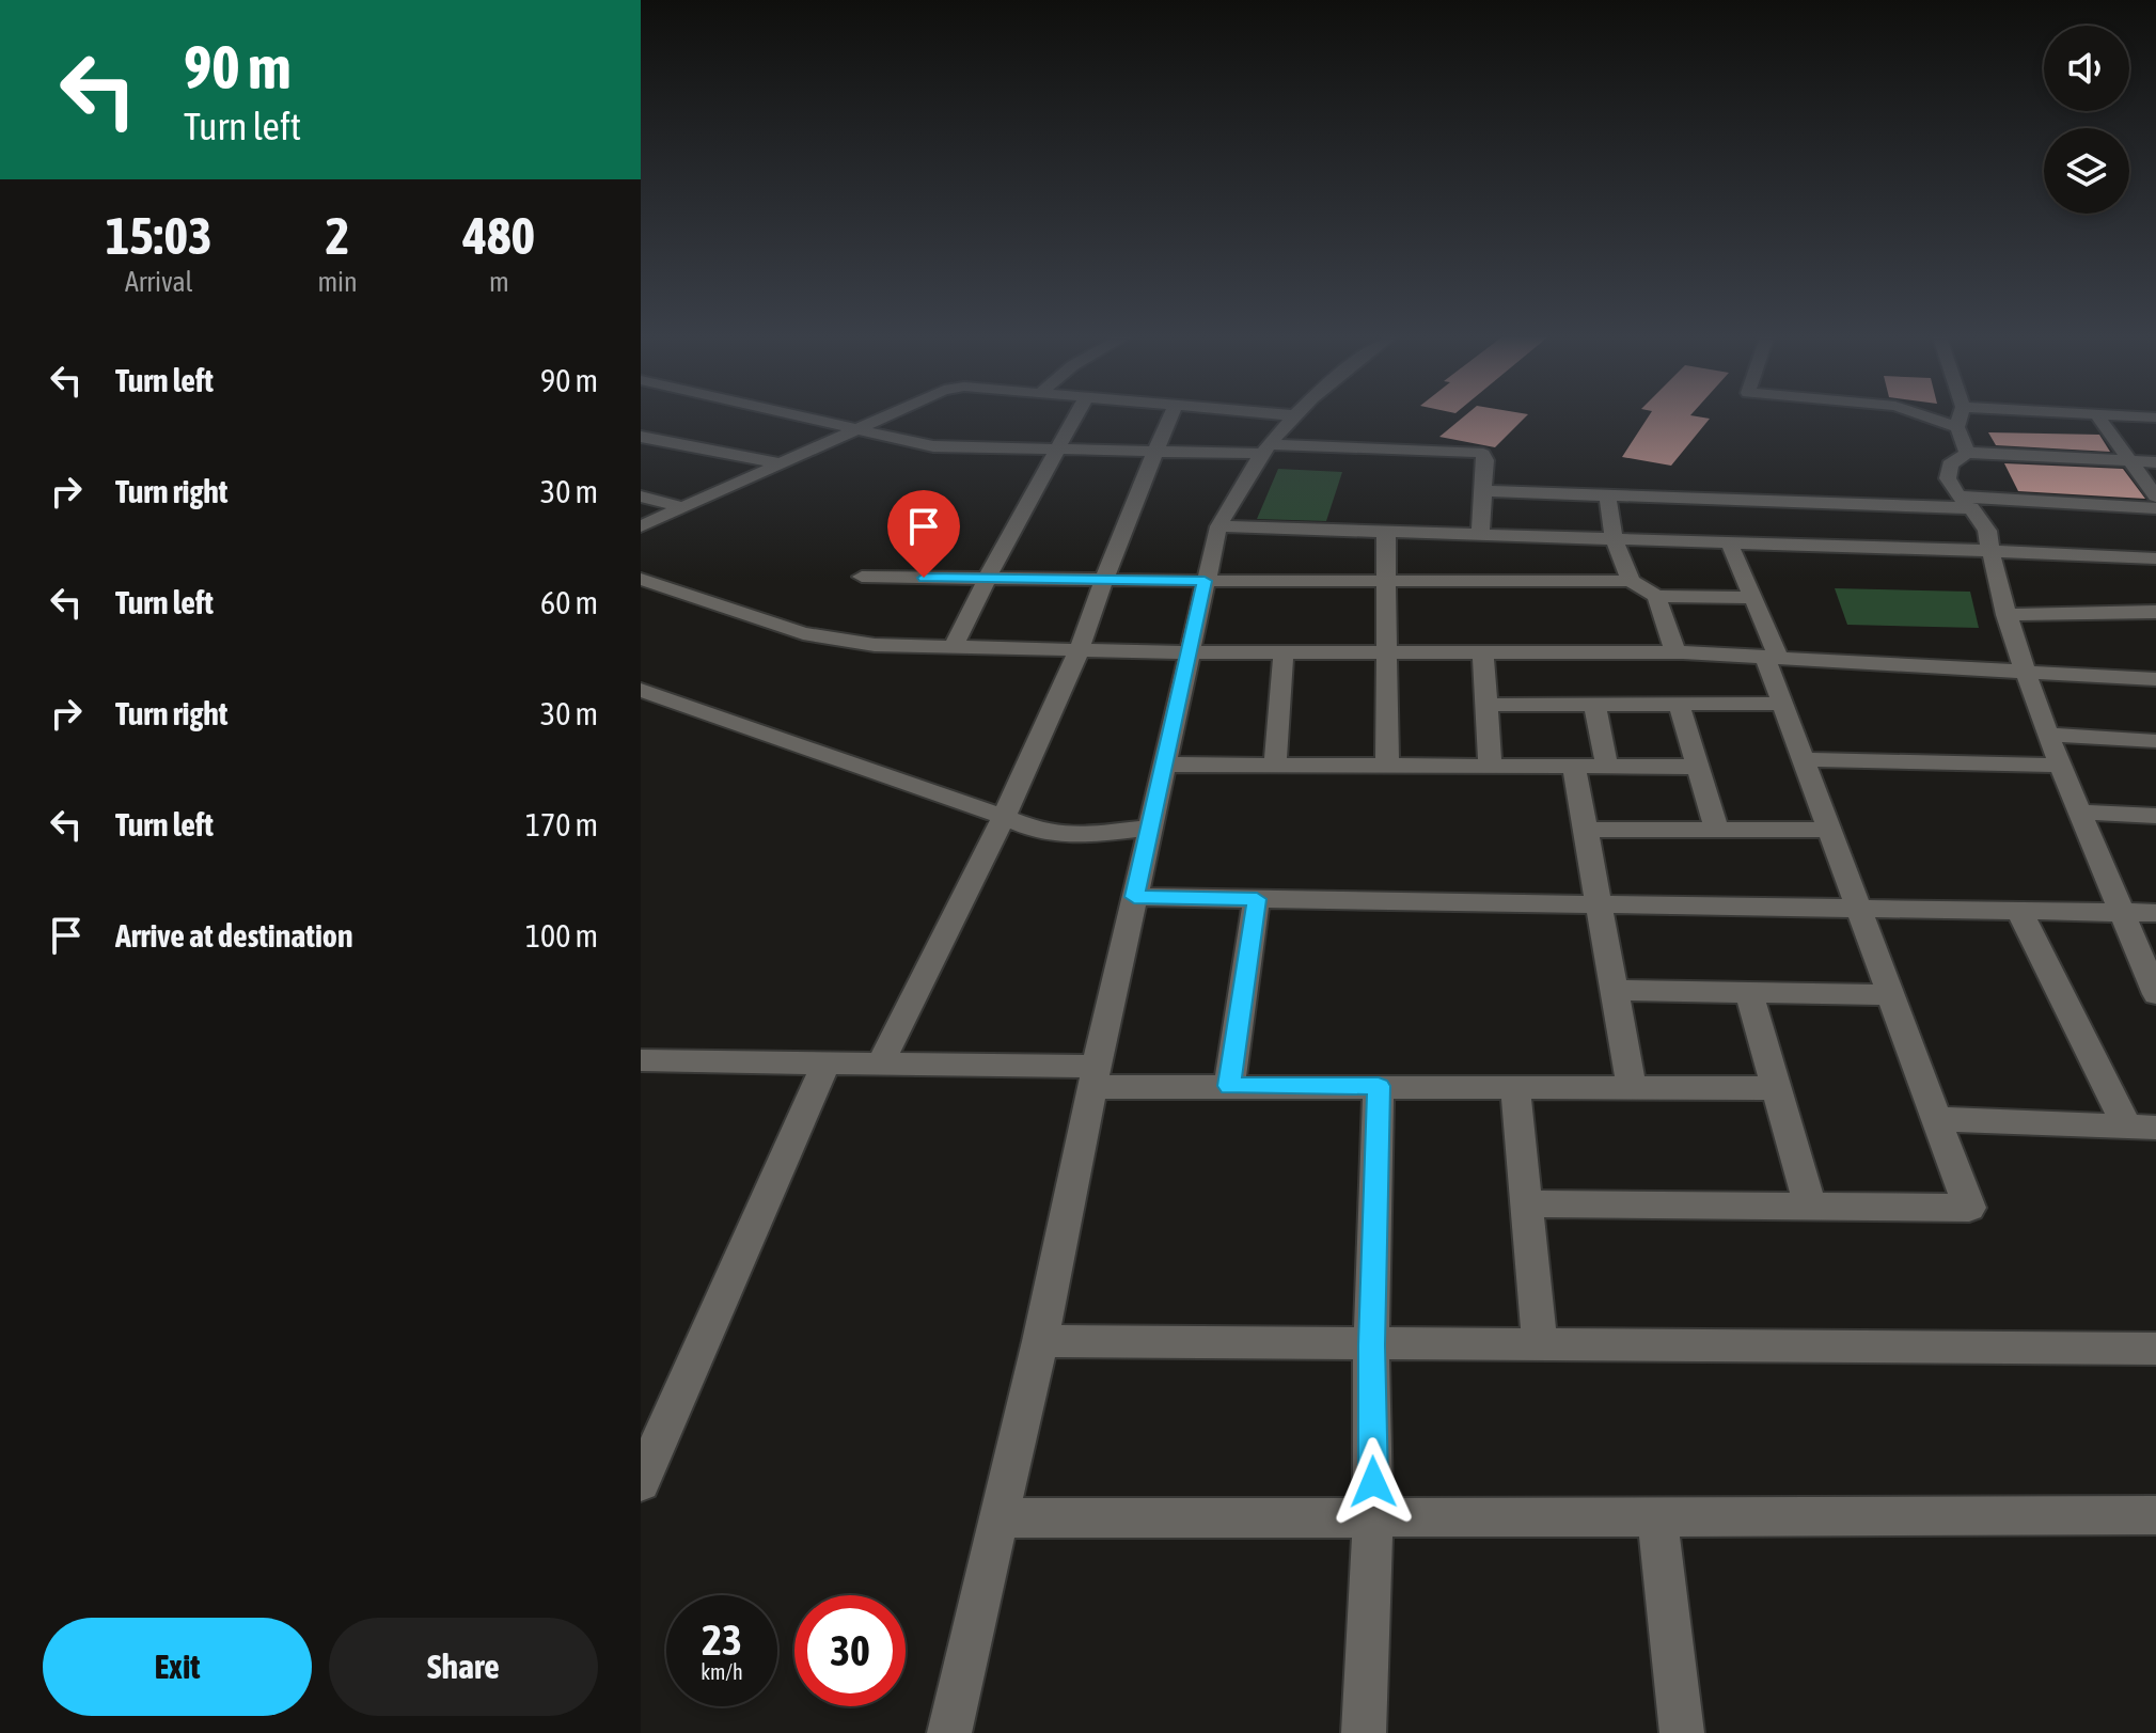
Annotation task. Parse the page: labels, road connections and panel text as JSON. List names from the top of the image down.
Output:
{
  "page": {
    "turn": ["90 m", "Turn left"],
    "eta": [
      "15:03",
      "Arrival",
      "2",
      "min",
      "480",
      "m"
    ],
    "list": [
      {
        "name": "Turn left",
        "value": "90 m"
      },
      {
        "name": "Turn right",
        "value": "30 m"
      },
      {
        "name": "Turn left",
        "value": "60 m"
      },
      {
        "name": "Turn right",
        "value": "30 m"
      },
      {
        "name": "Turn left",
        "value": "170 m"
      },
      {
        "name": "Arrive at destination",
        "value": "100 m"
      }
    ],
    "speed": "23 km/h",
    "limit": "30",
    "buttons": ["Exit", "Share"]
  }
}
